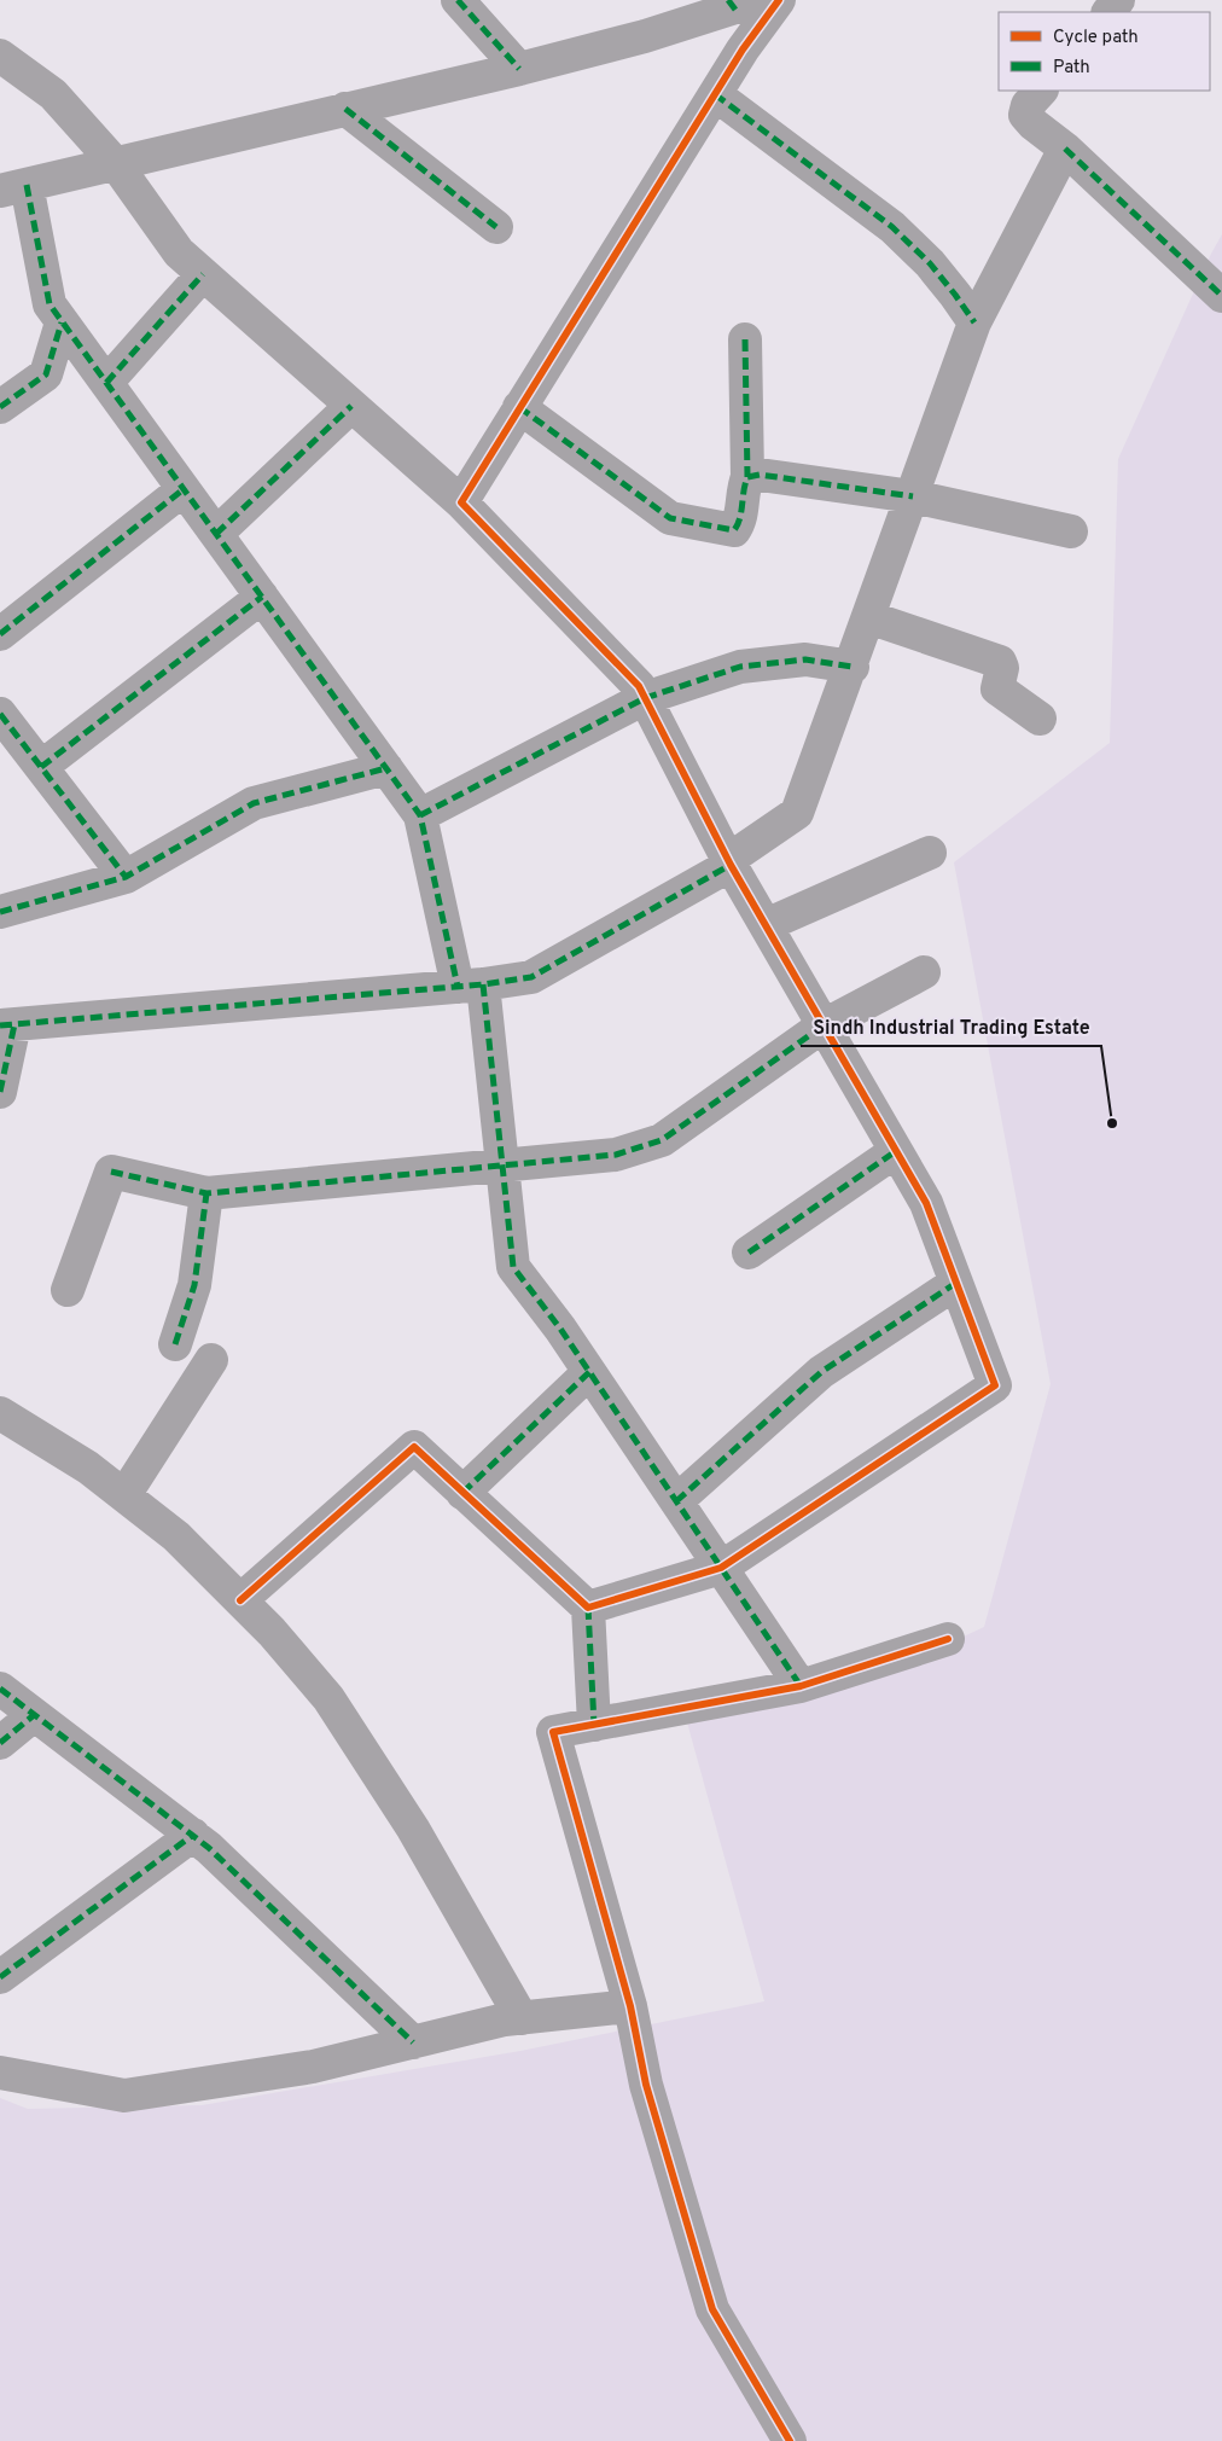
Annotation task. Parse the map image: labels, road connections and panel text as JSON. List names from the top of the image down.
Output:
{
  "places": ["Sindh Industrial Trading Estate"],
  "legend": ["Cycle path", "Path"]
}
